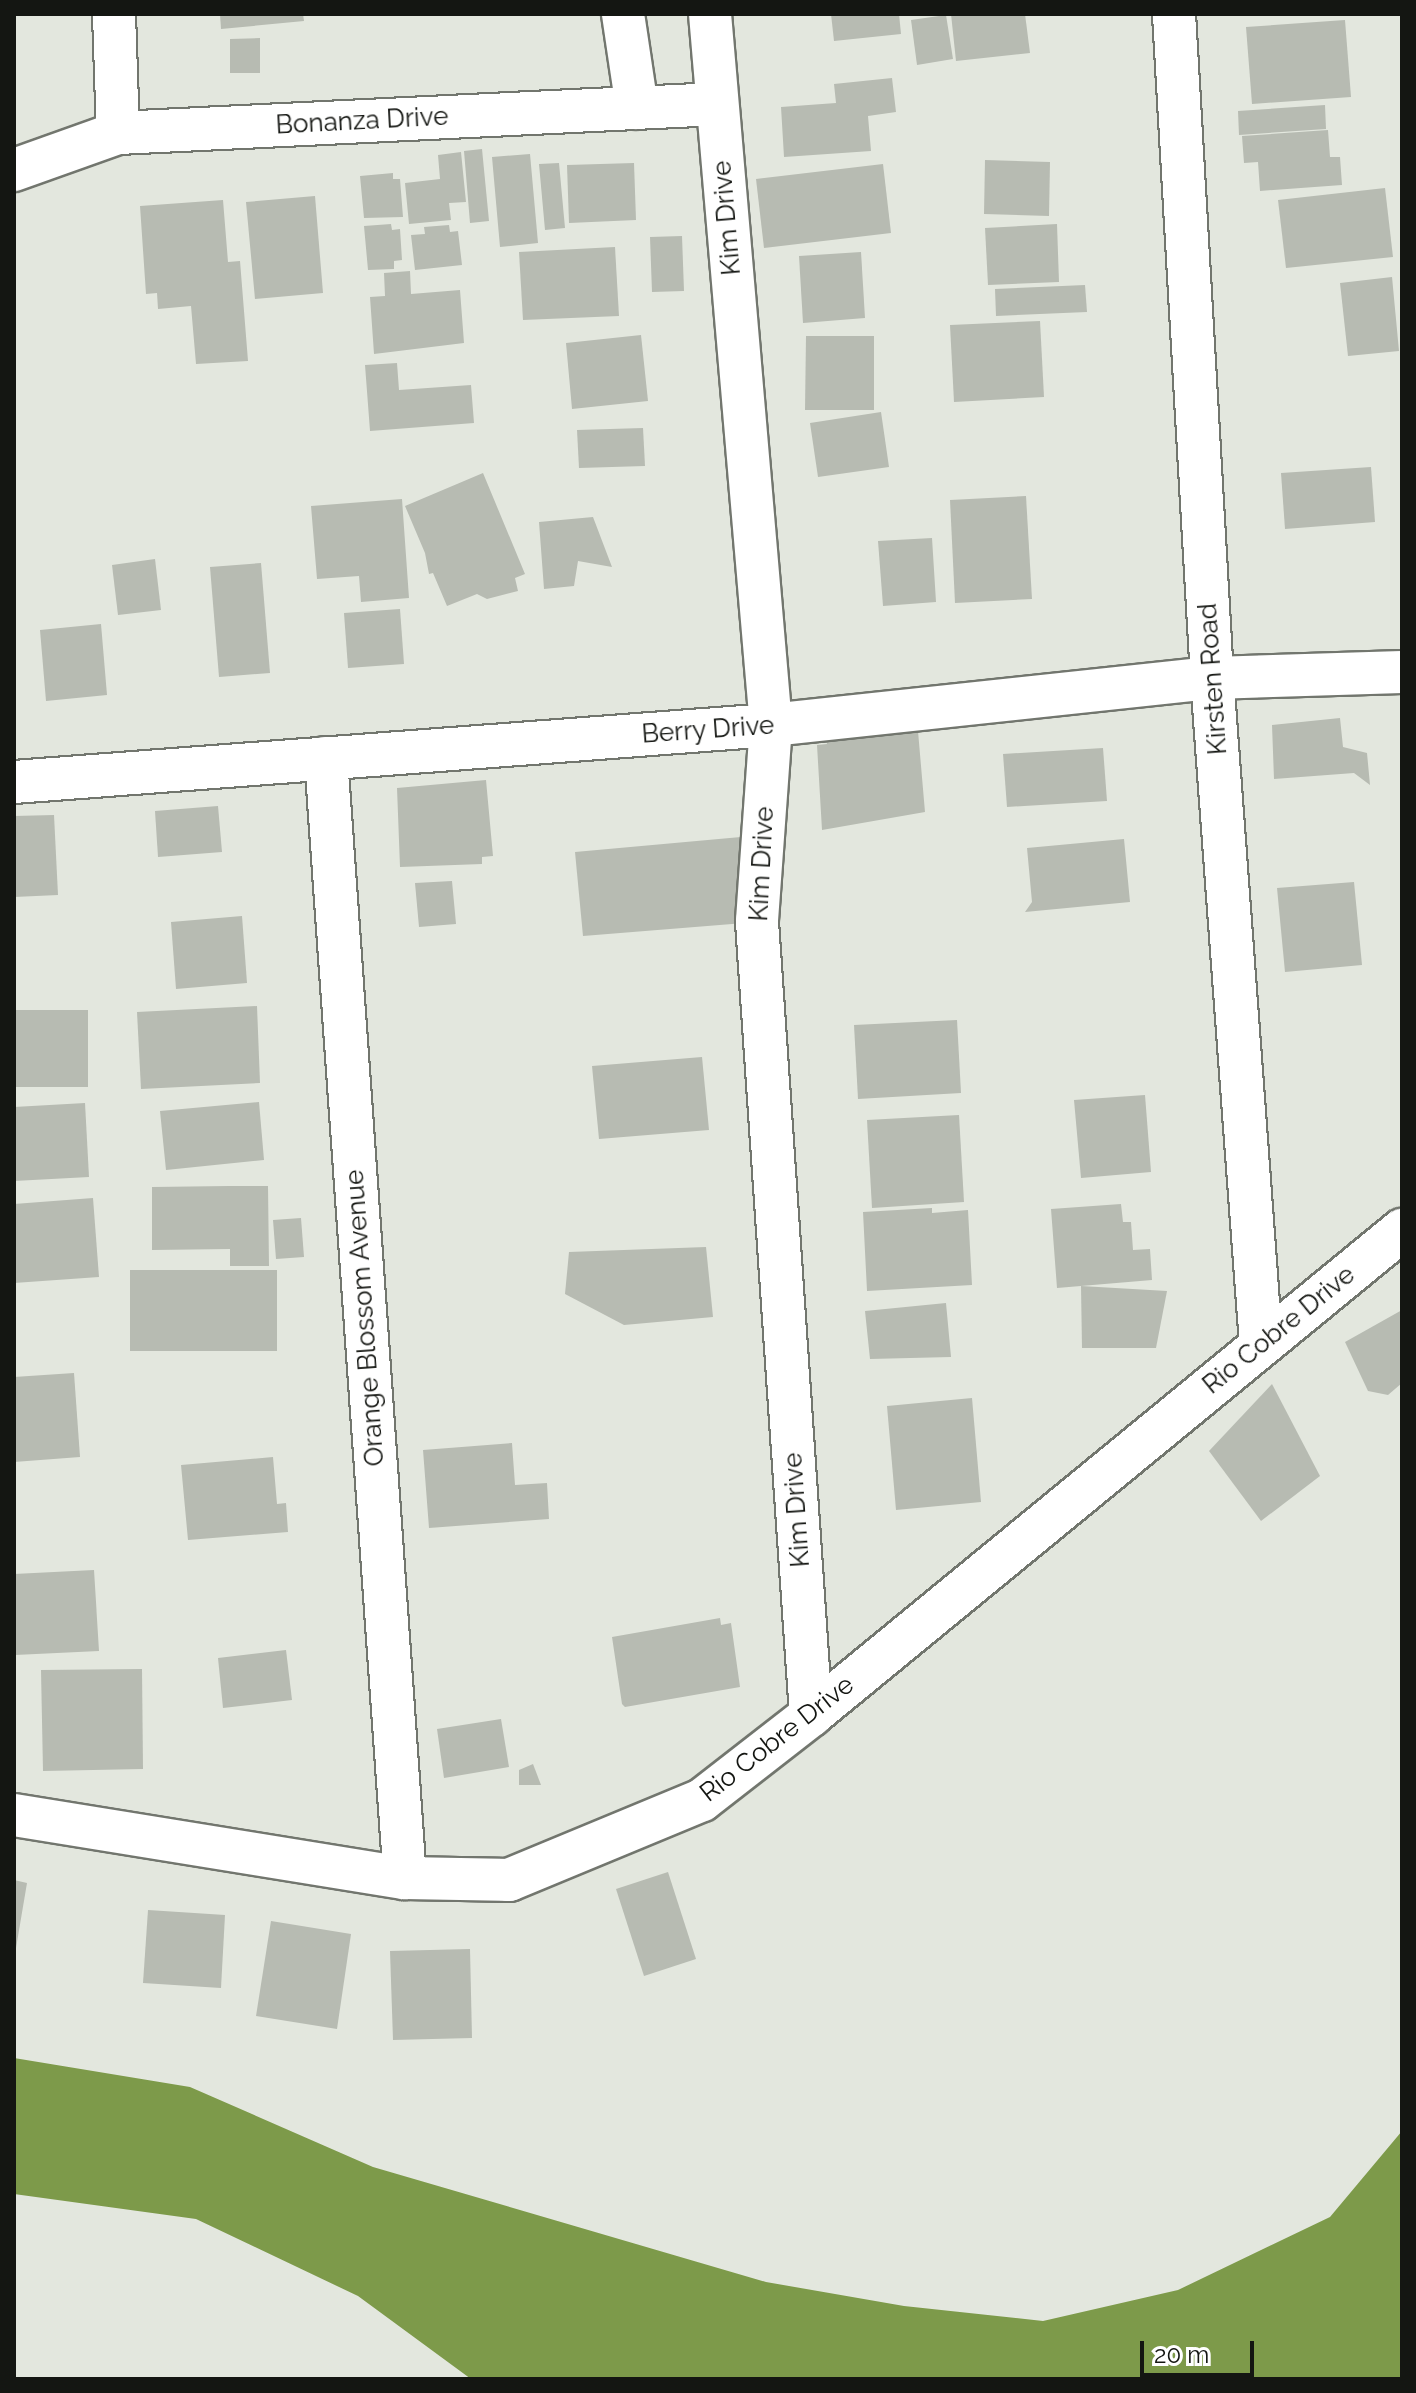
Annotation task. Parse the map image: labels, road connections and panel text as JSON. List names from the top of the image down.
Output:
{
  "streets": {
    "street": [
      "Bonanza Drive",
      "Kim Drive",
      "Kirsten Road",
      "Berry Drive",
      "Orange Blossom Avenue",
      "Rio Cobre Drive"
    ]
  },
  "crossings": [
    ["Bonanza Drive", "Kim Drive"],
    ["Kim Drive", "Berry Drive"],
    ["Kim Drive", "Rio Cobre Drive"],
    ["Kirsten Road", "Berry Drive"],
    ["Kirsten Road", "Rio Cobre Drive"],
    ["Berry Drive", "Orange Blossom Avenue"],
    ["Orange Blossom Avenue", "Rio Cobre Drive"]
  ],
  "scale_bar": "20 m"
}
